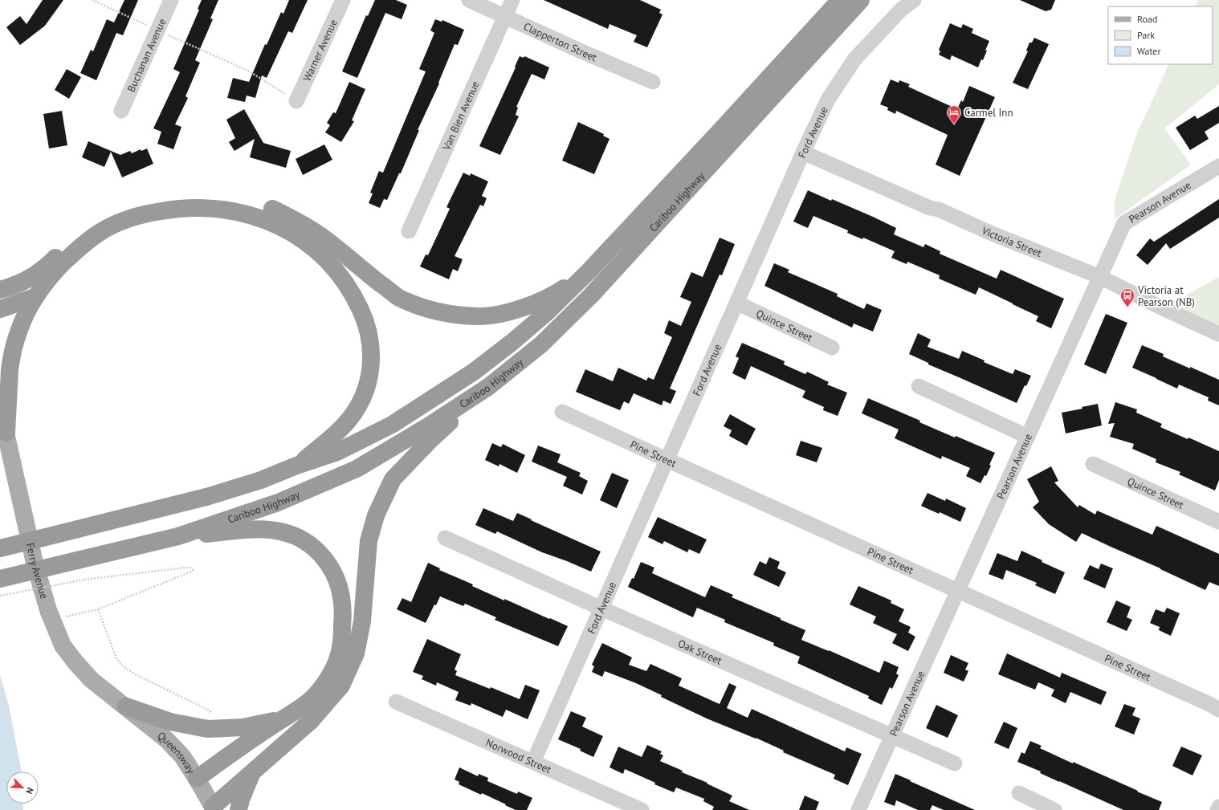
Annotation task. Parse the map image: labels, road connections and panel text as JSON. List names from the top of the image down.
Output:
{
  "streets": {
    "highway": ["Cariboo Highway"],
    "main road": ["Ferry Avenue", "Queensway"],
    "street": [
      "Clapperton Street",
      "Warner Avenue",
      "Buchanan Avenue",
      "Van Bien Avenue",
      "Ford Avenue",
      "Pearson Avenue",
      "Victoria Street",
      "Quince Street",
      "Pine Street",
      "Oak Street",
      "Norwood Street"
    ]
  },
  "crossings": [
    ["Clapperton Street", "Van Bien Avenue"],
    ["Ford Avenue", "Victoria Street"],
    ["Ford Avenue", "Quince Street"],
    ["Ford Avenue", "Pine Street"],
    ["Ford Avenue", "Oak Street"],
    ["Ford Avenue", "Norwood Street"],
    ["Pearson Avenue", "Victoria Street"],
    ["Pearson Avenue", "Pine Street"],
    ["Pearson Avenue", "Oak Street"],
    ["Ferry Avenue", "Queensway"]
  ],
  "places": {
    "hotel": ["Carmel Inn"],
    "bus stop": ["Victoria at Pearson (NB)"]
  },
  "legend": ["Road", "Park", "Water"],
  "north": "bottom right"
}
